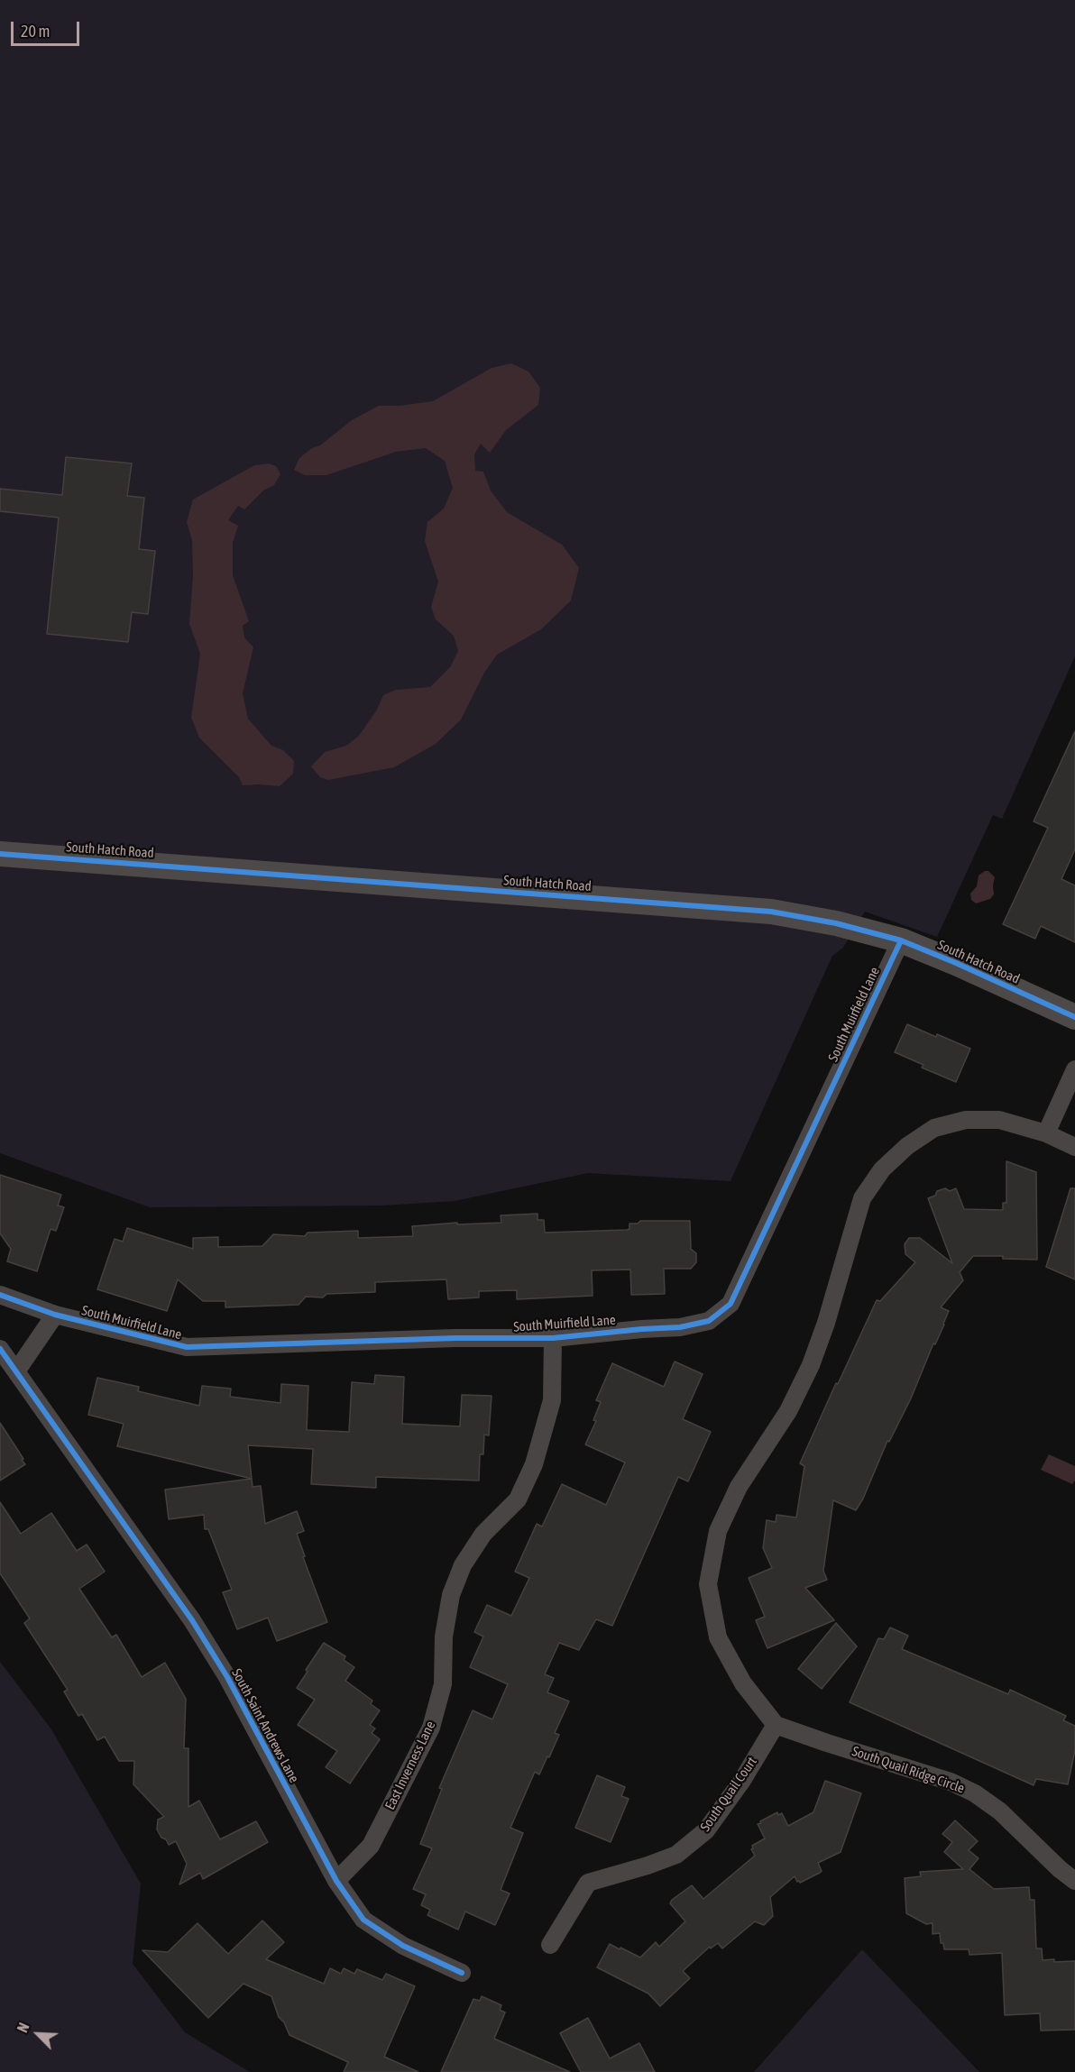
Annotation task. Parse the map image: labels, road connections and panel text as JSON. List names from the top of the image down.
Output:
{
  "streets": {
    "main road": ["South Hatch Road"],
    "street": [
      "South Muirfield Lane",
      "South Saint Andrews Lane",
      "East Inverness Lane",
      "South Quail Ridge Circle",
      "South Quail Court"
    ]
  },
  "crossings": [
    ["South Hatch Road", "South Muirfield Lane"],
    ["South Muirfield Lane", "East Inverness Lane"],
    ["South Saint Andrews Lane", "East Inverness Lane"],
    ["South Quail Ridge Circle", "South Quail Court"]
  ],
  "scale_bar": "20 m",
  "north": "top left"
}
